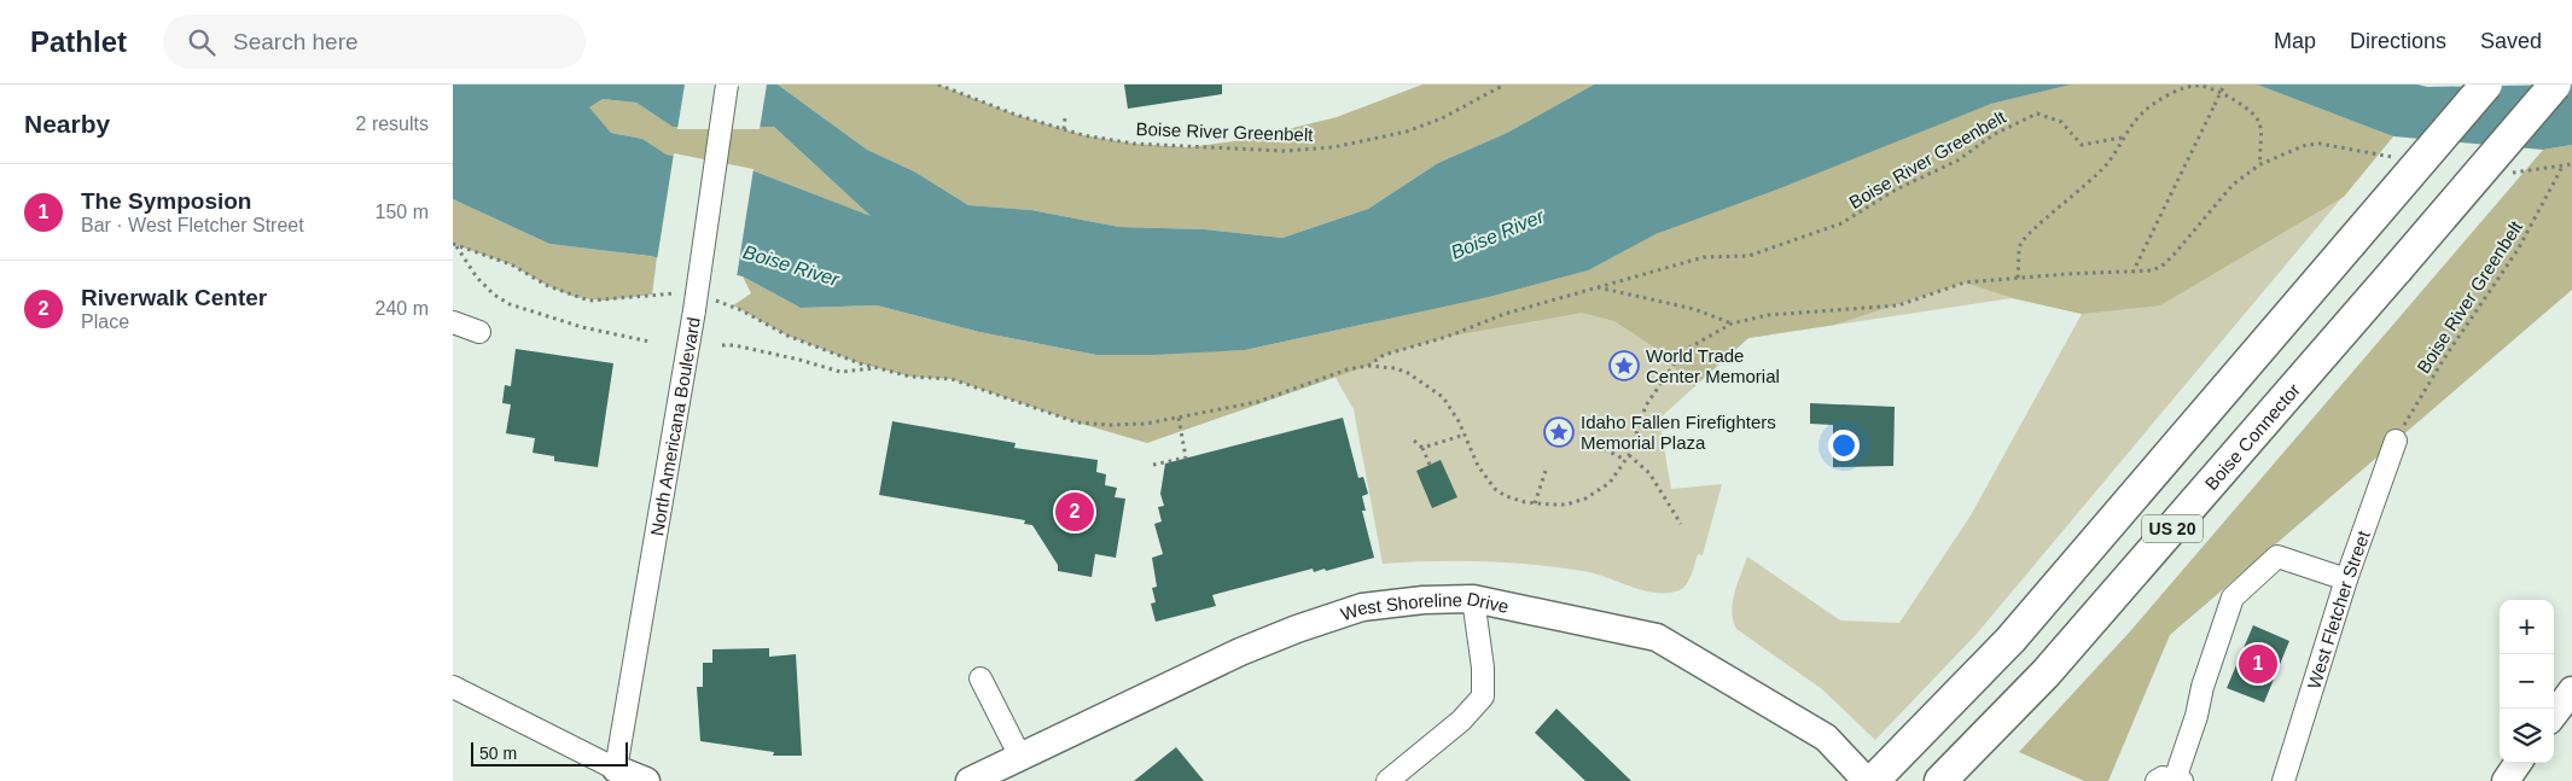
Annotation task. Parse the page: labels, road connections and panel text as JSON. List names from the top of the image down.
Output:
{
  "streets": {
    "highway": ["Boise Connector", "US 20"],
    "main road": ["West Shoreline Drive"],
    "street": ["North Americana Boulevard", "West Fletcher Street"],
    "path": ["Boise River Greenbelt"]
  },
  "crossings": [
    ["Boise River Greenbelt", "North Americana Boulevard"],
    ["Boise River Greenbelt", "West Fletcher Street"]
  ],
  "water": ["Boise River"],
  "places": {
    "place": ["World Trade Center Memorial", "Idaho Fallen Firefighters Memorial Plaza"]
  },
  "scale_bar": "50 m",
  "page": {
    "header": "Pathlet",
    "search": "Search here",
    "nav": ["Map", "Directions", "Saved"],
    "heading": ["Nearby", "2 results"],
    "list": [
      {
        "mark": "1",
        "name": "The Symposion",
        "note": "Bar · West Fletcher Street",
        "value": "150 m"
      },
      {
        "mark": "2",
        "name": "Riverwalk Center",
        "note": "Place",
        "value": "240 m"
      }
    ],
    "pins": ["2", "1"],
    "map_buttons": ["+", "−"],
    "scale": "50 m"
  }
}
